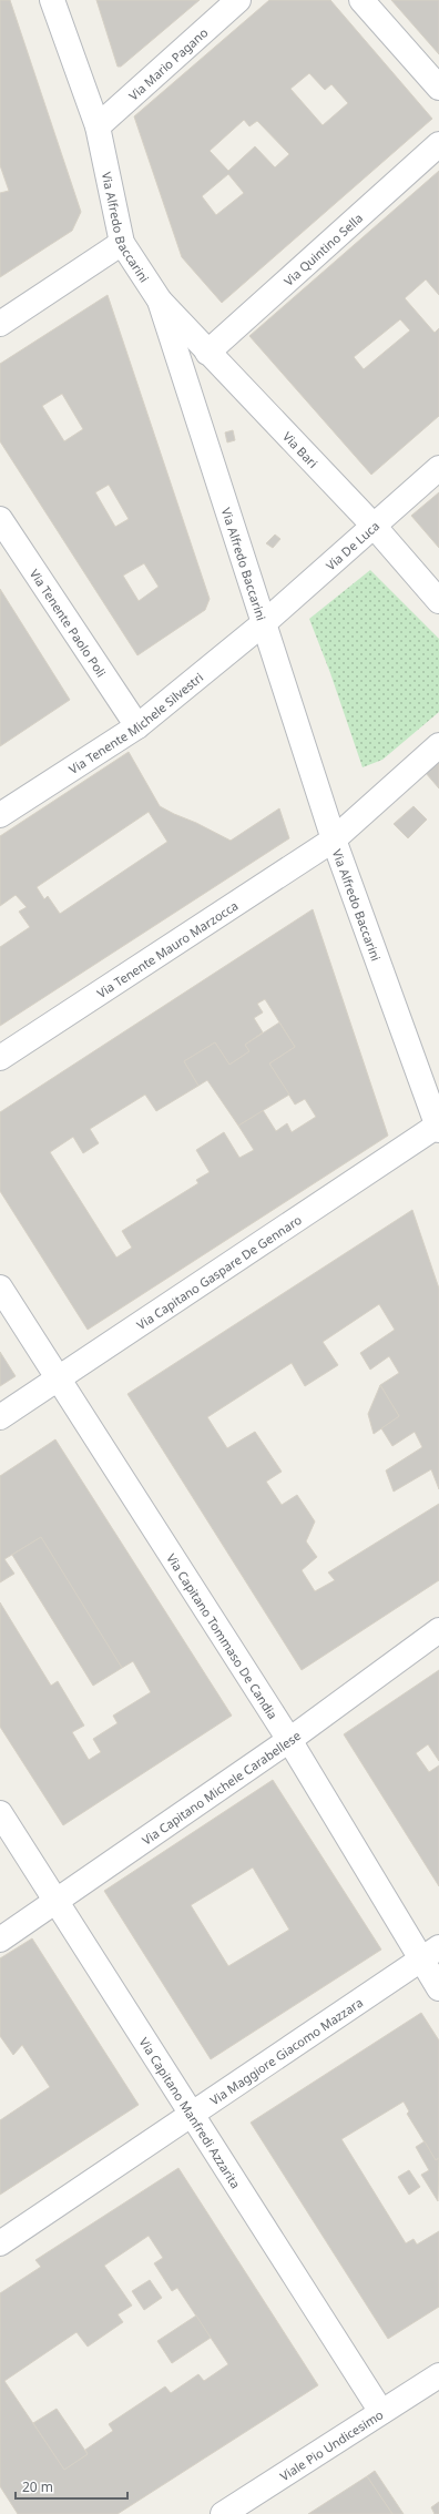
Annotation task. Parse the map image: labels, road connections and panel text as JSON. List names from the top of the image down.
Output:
{
  "streets": {
    "street": [
      "Via Mario Pagano",
      "Via Alfredo Baccarini",
      "Via Quintino Sella",
      "Via Bari",
      "Via De Luca",
      "Via Tenente Paolo Poli",
      "Via Tenente Michele Silvestri",
      "Via Tenente Mauro Marzocca",
      "Via Capitano Gaspare De Gennaro",
      "Via Capitano Tommaso De Candia",
      "Via Capitano Michele Carabellese",
      "Via Maggiore Giacomo Mazzara",
      "Via Capitano Manfredi Azzarita",
      "Viale Pio Undicesimo"
    ]
  },
  "crossings": [
    ["Via Mario Pagano", "Via Alfredo Baccarini"],
    ["Via Alfredo Baccarini", "Via Bari"],
    ["Via Alfredo Baccarini", "Via De Luca"],
    ["Via Alfredo Baccarini", "Via Tenente Michele Silvestri"],
    ["Via Alfredo Baccarini", "Via Tenente Mauro Marzocca"],
    ["Via Alfredo Baccarini", "Via Capitano Gaspare De Gennaro"],
    ["Via Quintino Sella", "Via Bari"],
    ["Via Bari", "Via De Luca"],
    ["Via De Luca", "Via Tenente Michele Silvestri"],
    ["Via Tenente Paolo Poli", "Via Tenente Michele Silvestri"],
    ["Via Capitano Gaspare De Gennaro", "Via Capitano Tommaso De Candia"],
    ["Via Capitano Tommaso De Candia", "Via Capitano Michele Carabellese"],
    ["Via Capitano Tommaso De Candia", "Via Maggiore Giacomo Mazzara"],
    ["Via Capitano Michele Carabellese", "Via Capitano Manfredi Azzarita"],
    ["Via Maggiore Giacomo Mazzara", "Via Capitano Manfredi Azzarita"],
    ["Via Capitano Manfredi Azzarita", "Viale Pio Undicesimo"]
  ],
  "scale_bar": "20 m"
}
